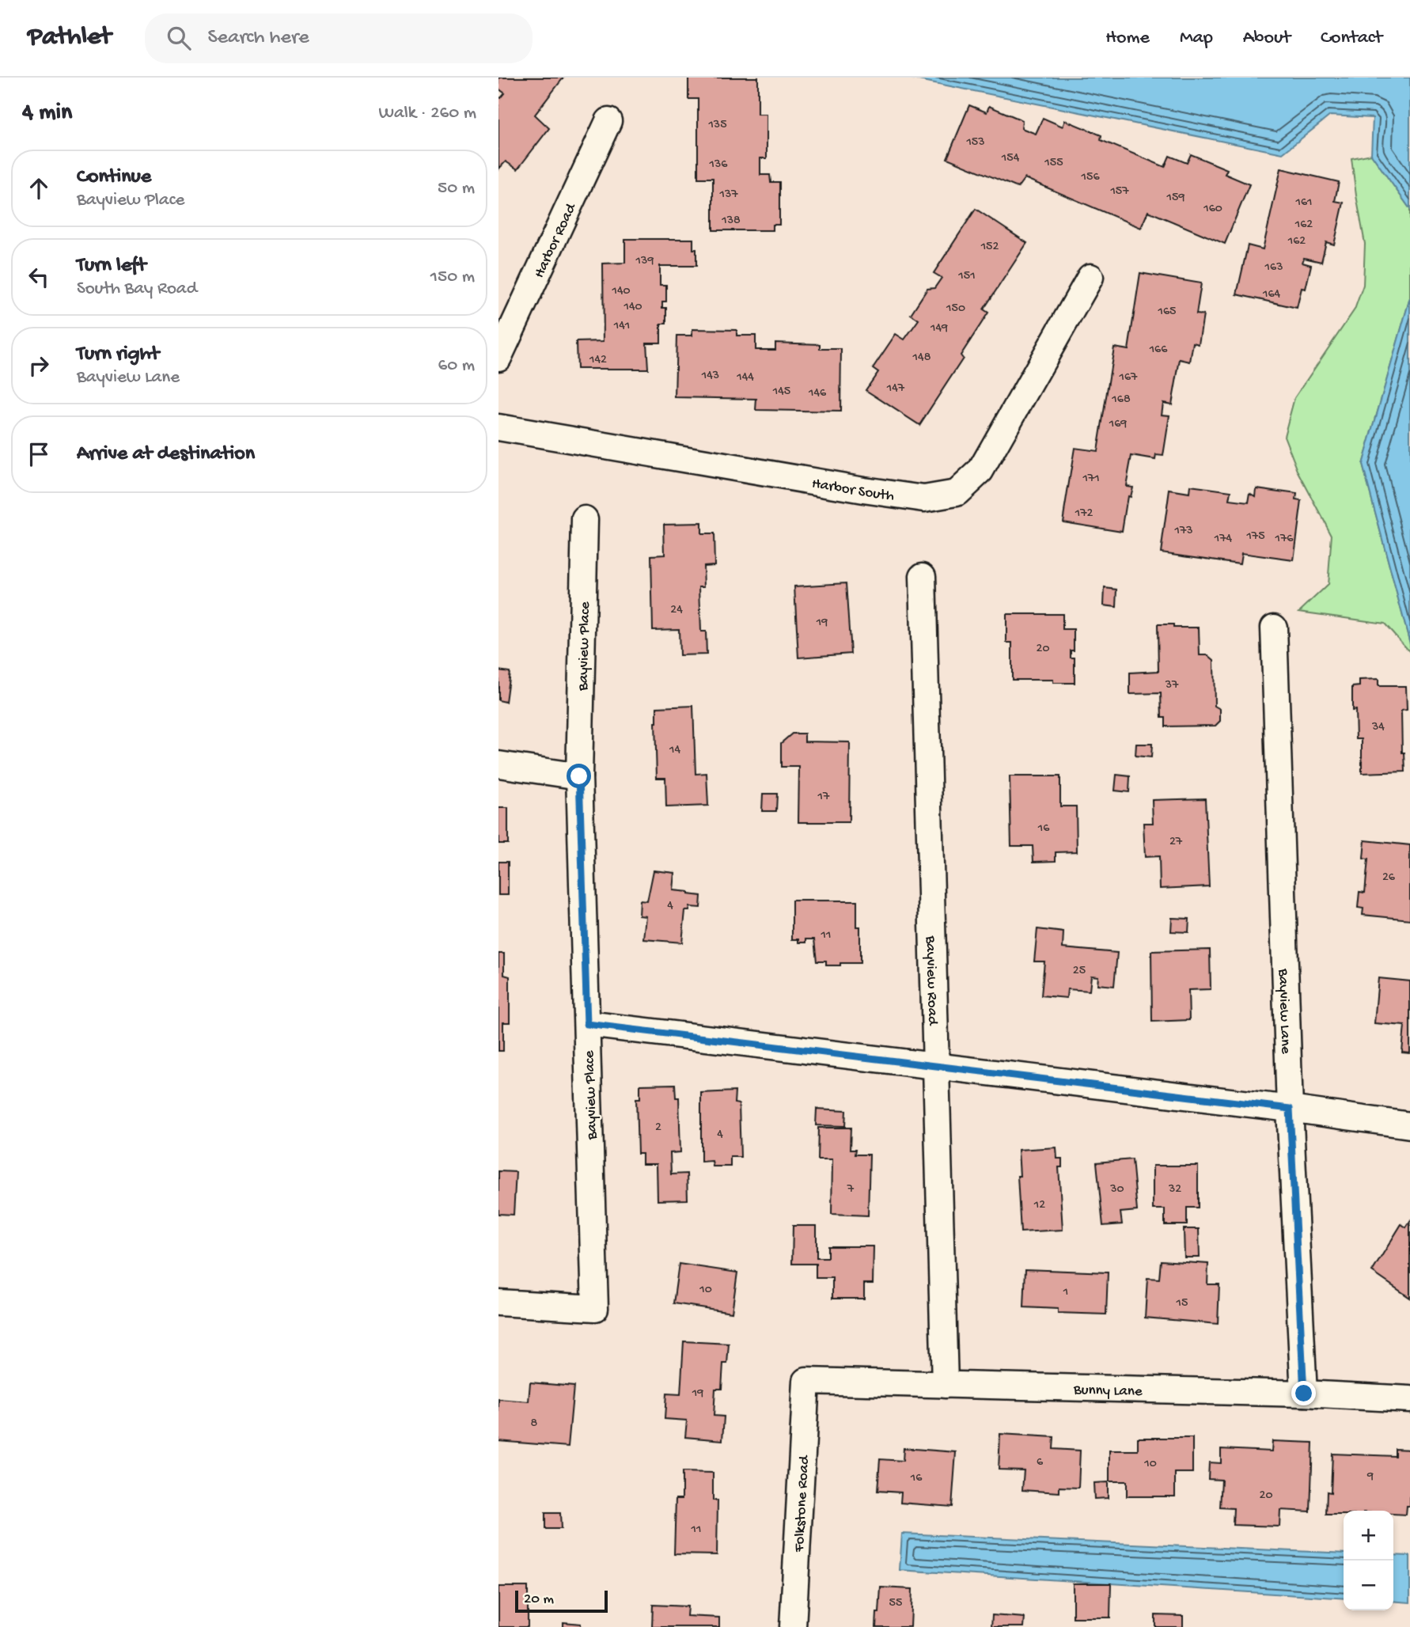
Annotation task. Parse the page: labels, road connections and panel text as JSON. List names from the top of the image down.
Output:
{
  "streets": {
    "street": [
      "Harbor Road",
      "Harbor South",
      "Bayview Place",
      "Bayview Road",
      "Bayview Lane",
      "Bunny Lane",
      "Folkstone Road"
    ]
  },
  "crossings": [
    ["Bayview Road", "Bunny Lane"],
    ["Bayview Lane", "Bunny Lane"],
    ["Bunny Lane", "Folkstone Road"]
  ],
  "house_numbers": [
    "135",
    "153",
    "154",
    "155",
    "136",
    "156",
    "157",
    "137",
    "159",
    "161",
    "160",
    "138",
    "162",
    "162",
    "152",
    "139",
    "163",
    "151",
    "140",
    "164",
    "140",
    "150",
    "165",
    "141",
    "149",
    "166",
    "148",
    "142",
    "143",
    "144",
    "167",
    "147",
    "145",
    "146",
    "168",
    "169",
    "171",
    "172",
    "173",
    "175",
    "174",
    "176",
    "24",
    "19",
    "20",
    "37",
    "34",
    "14",
    "17",
    "16",
    "27",
    "26",
    "4",
    "11",
    "25",
    "2",
    "4",
    "7",
    "30",
    "32",
    "12",
    "10",
    "1",
    "15",
    "19",
    "8",
    "6",
    "10",
    "9",
    "16",
    "20",
    "11",
    "55"
  ],
  "scale_bar": "20 m",
  "page": {
    "header": "Pathlet",
    "search": "Search here",
    "nav": [
      "Home",
      "Map",
      "About",
      "Contact"
    ],
    "heading": ["4 min", "Walk · 260 m"],
    "list": [
      ["Continue", "Bayview Place", "50 m"],
      ["Turn left", "South Bay Road", "150 m"],
      ["Turn right", "Bayview Lane", "60 m"],
      "Arrive at destination"
    ],
    "map_buttons": ["+", "−"],
    "scale": "20 m"
  }
}
